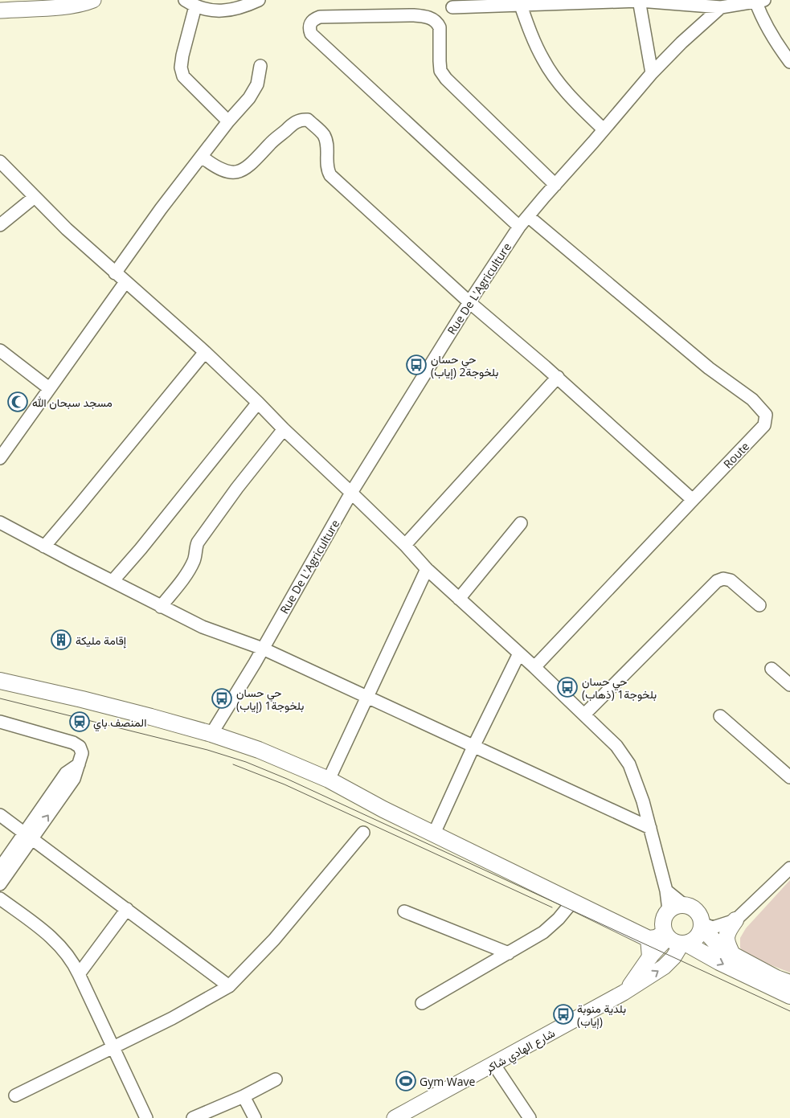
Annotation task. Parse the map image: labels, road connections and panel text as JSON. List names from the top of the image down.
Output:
{
  "streets": {
    "street": ["Rue De L'Agriculture", "Route", "شارع الهادي شاكر"]
  },
  "crossings": [
    ["Rue De L'Agriculture", "Route"]
  ],
  "places": {
    "bus stop": [
      "حي حسان بلخوجة2 (إياب)",
      "حي حسان بلخوجة1 (ذهاب)",
      "حي حسان بلخوجة1 (إياب)",
      "بلدية منوبة (إياب)"
    ],
    "mosque": ["مسجد سبحان الله"],
    "building": ["إقامة مليكة"],
    "station": ["المنصف باي"],
    "sports": ["Gym Wave"]
  }
}
